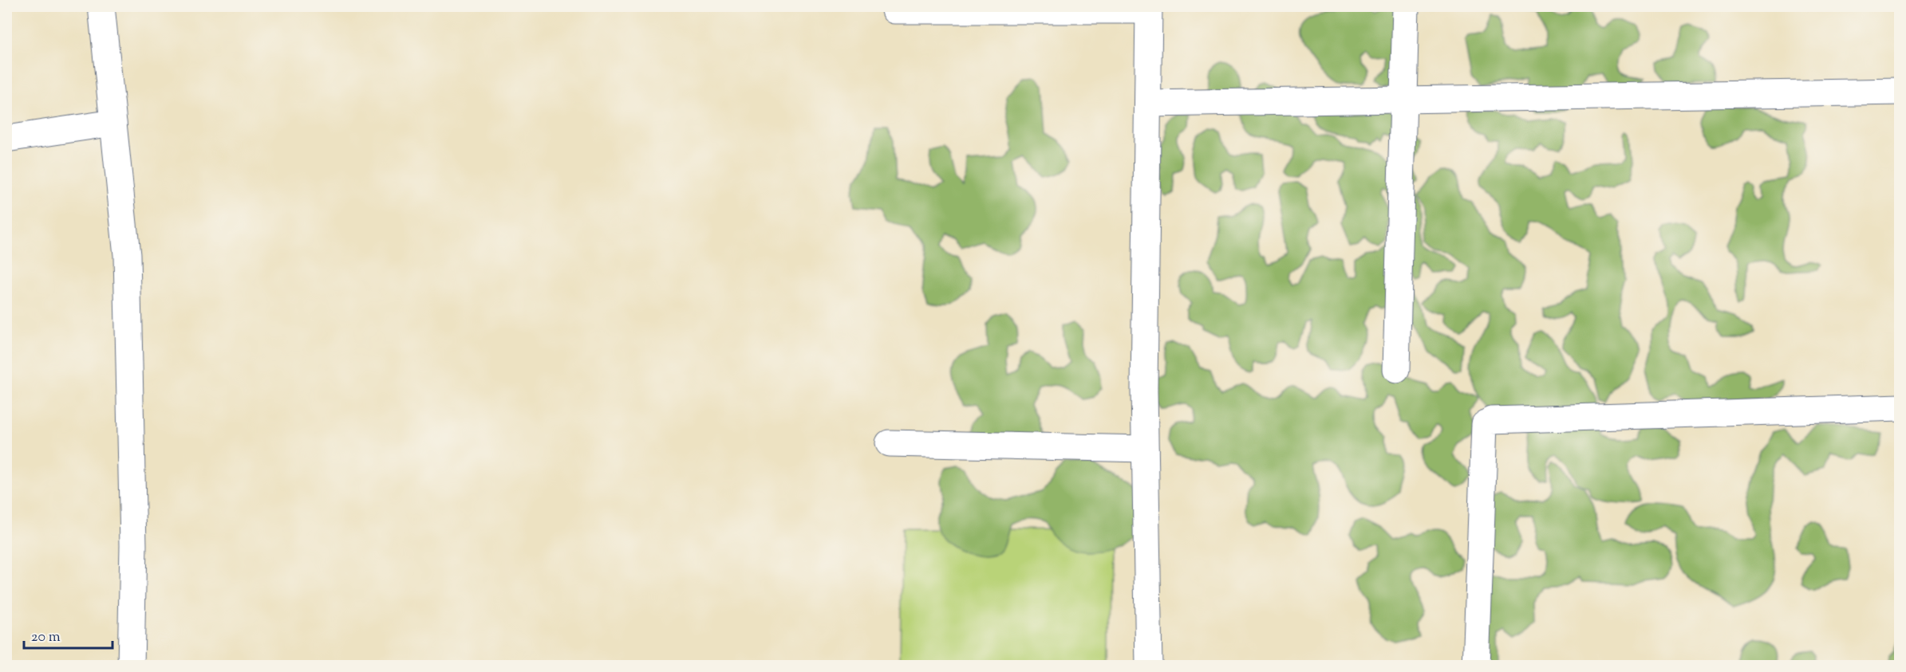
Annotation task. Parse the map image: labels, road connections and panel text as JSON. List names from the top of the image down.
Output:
{
  "scale_bar": "20 m"
}
